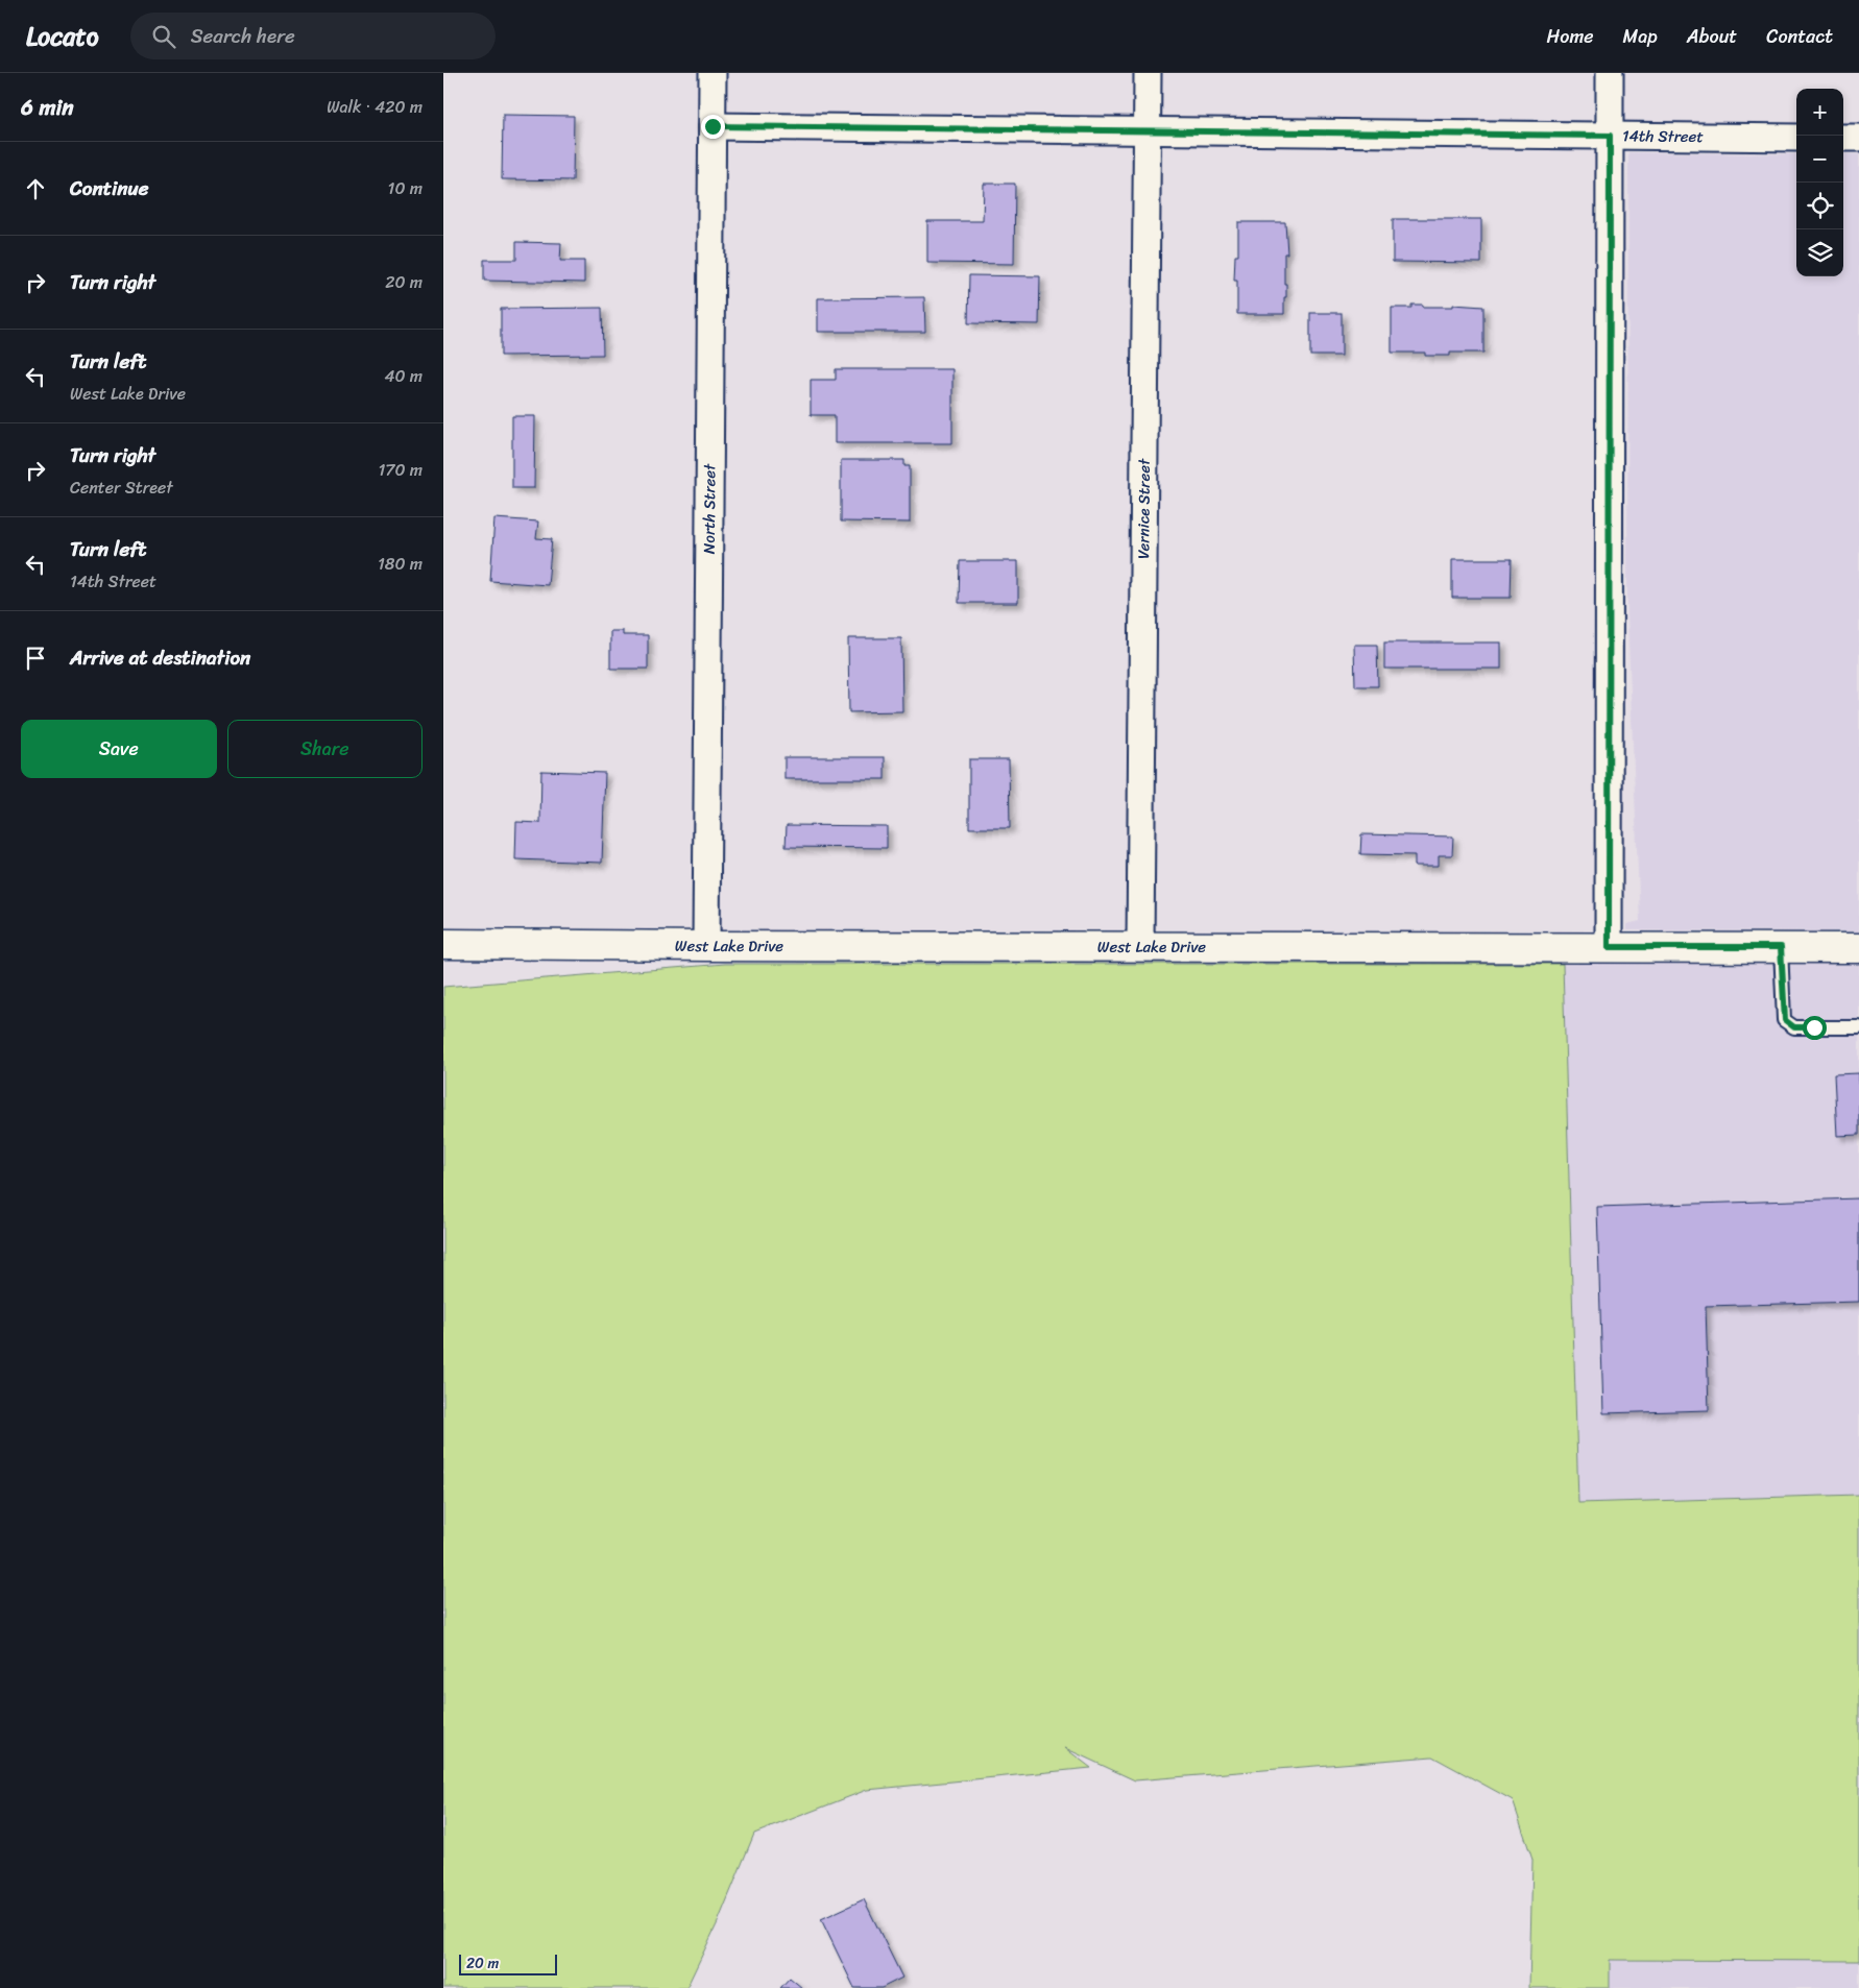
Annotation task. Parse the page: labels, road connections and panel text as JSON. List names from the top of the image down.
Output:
{
  "streets": {
    "street": [
      "14th Street",
      "North Street",
      "Vernice Street",
      "West Lake Drive"
    ]
  },
  "crossings": [
    ["14th Street", "North Street"],
    ["14th Street", "Vernice Street"],
    ["North Street", "West Lake Drive"],
    ["Vernice Street", "West Lake Drive"]
  ],
  "scale_bar": "20 m",
  "page": {
    "header": "Locato",
    "search": "Search here",
    "nav": [
      "Home",
      "Map",
      "About",
      "Contact"
    ],
    "heading": ["6 min", "Walk · 420 m"],
    "map_buttons": ["+", "−"],
    "list": [
      ["Continue", "10 m"],
      ["Turn right", "20 m"],
      ["Turn left", "West Lake Drive", "40 m"],
      ["Turn right", "Center Street", "170 m"],
      ["Turn left", "14th Street", "180 m"],
      "Arrive at destination"
    ],
    "buttons": ["Save", "Share"],
    "scale": "20 m"
  }
}
